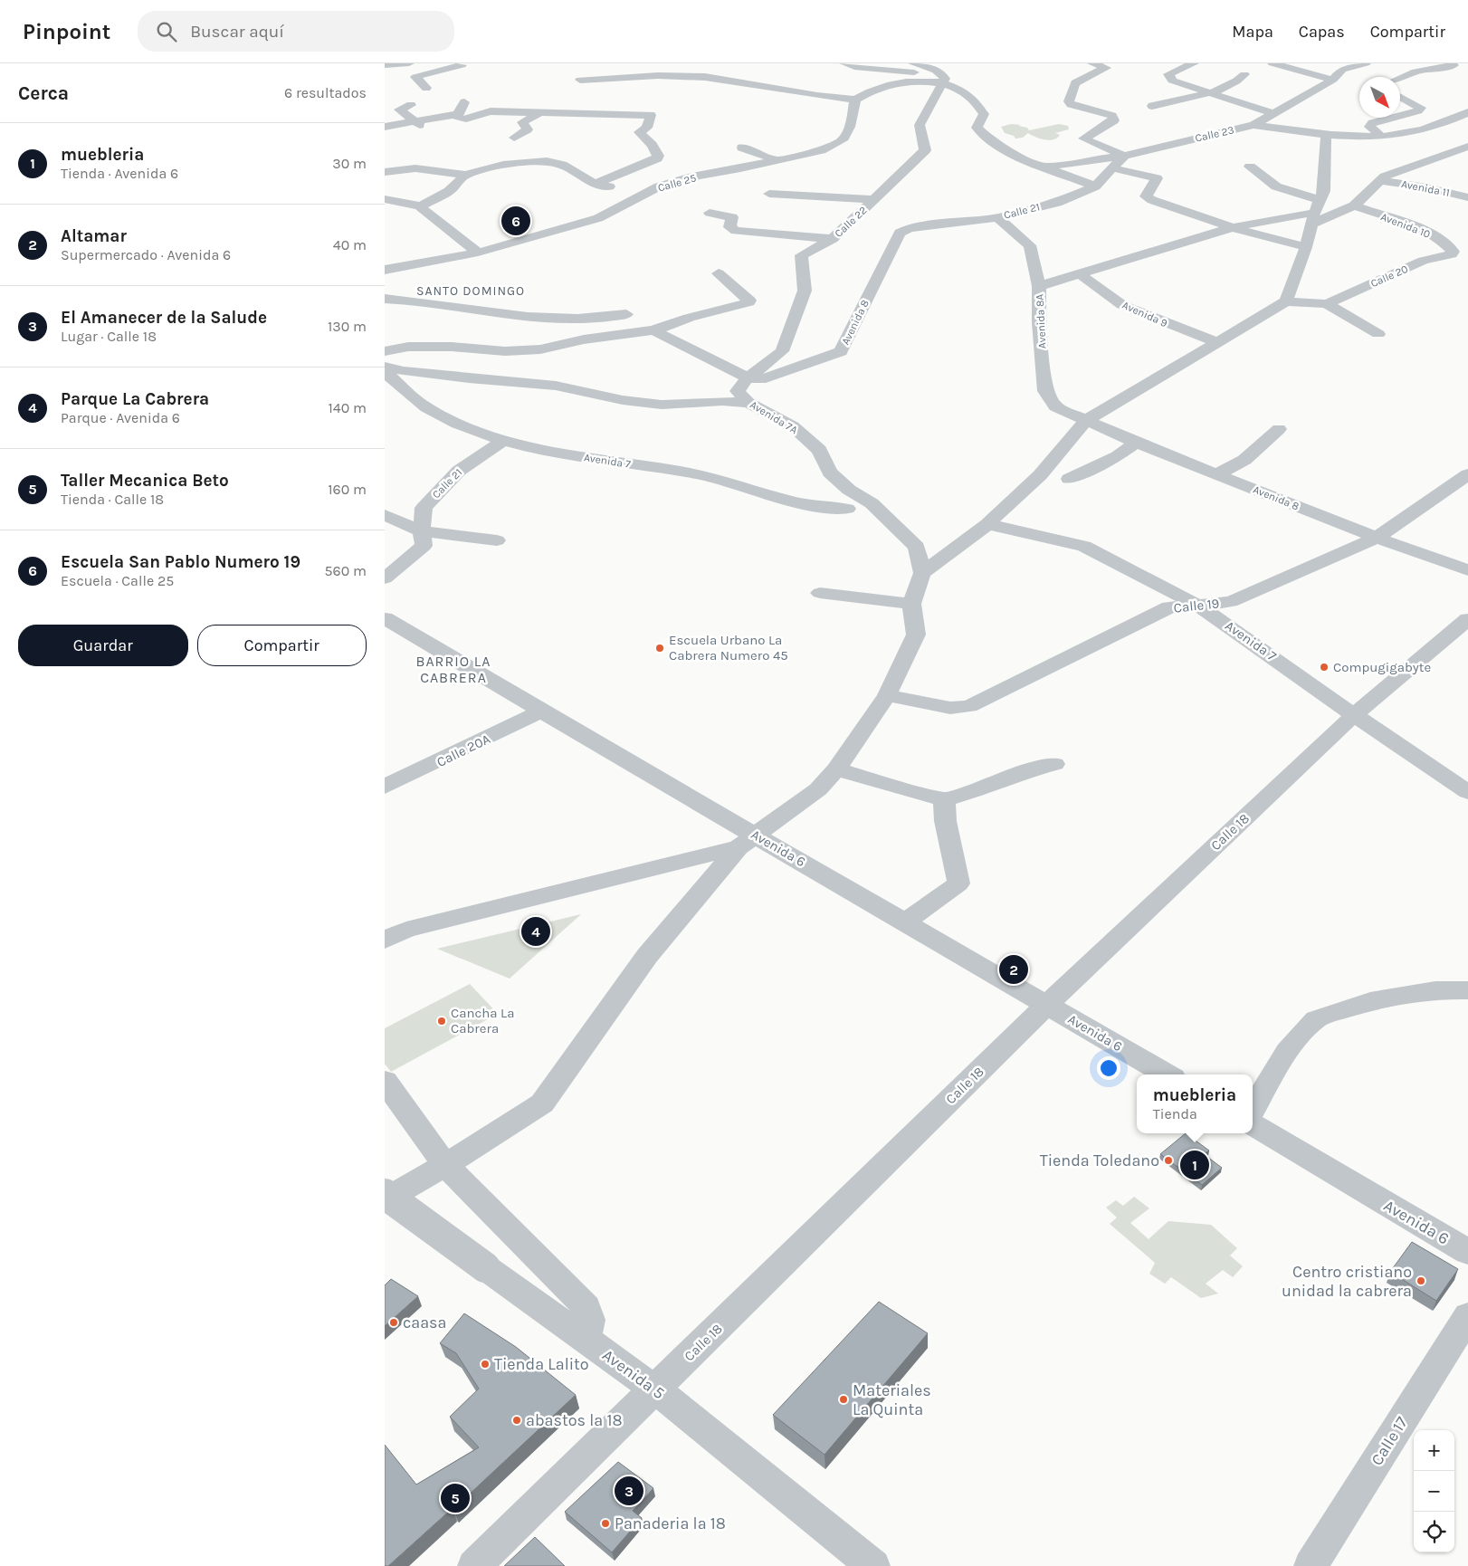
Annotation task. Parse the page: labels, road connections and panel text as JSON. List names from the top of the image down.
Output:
{
  "streets": {
    "street": [
      "Calle 23",
      "Calle 25",
      "Avenida 11",
      "Calle 21",
      "Calle 22",
      "Avenida 10",
      "Calle 20",
      "Avenida 9",
      "Avenida 8A",
      "Avenida 8",
      "Avenida 7A",
      "Avenida 7",
      "Calle 19",
      "Calle 20A",
      "Calle 18",
      "Avenida 6",
      "Avenida 5",
      "Calle 17"
    ]
  },
  "crossings": [
    ["Calle 23", "Calle 21"],
    ["Calle 21", "Avenida 8A"],
    ["Calle 21", "Avenida 8"],
    ["Calle 21", "Avenida 7"],
    ["Calle 22", "Avenida 8"],
    ["Calle 22", "Avenida 7A"],
    ["Avenida 10", "Calle 20"],
    ["Avenida 8A", "Avenida 8"],
    ["Avenida 8", "Avenida 7A"],
    ["Avenida 8", "Calle 19"],
    ["Avenida 7", "Calle 19"],
    ["Avenida 7", "Calle 18"],
    ["Calle 20A", "Avenida 6"],
    ["Calle 18", "Avenida 6"],
    ["Calle 18", "Avenida 5"]
  ],
  "districts": ["SANTO DOMINGO", "BARRIO LA CABRERA"],
  "places": [
    "Escuela Urbano La Cabrera Numero 45",
    "Compugigabyte",
    "Cancha La Cabrera",
    "Tienda Toledano",
    "Centro cristiano unidad la cabrera",
    "caasa",
    "Tienda Lalito",
    "Materiales La Quinta",
    "abastos la 18",
    "Panaderia la 18"
  ],
  "north": "bottom right",
  "page": {
    "header": "Pinpoint",
    "search": "Buscar aquí",
    "nav": ["Mapa", "Capas", "Compartir"],
    "heading": ["Cerca", "6 resultados"],
    "list": [
      {
        "mark": "1",
        "name": "muebleria",
        "note": "Tienda · Avenida 6",
        "value": "30 m"
      },
      {
        "mark": "2",
        "name": "Altamar",
        "note": "Supermercado · Avenida 6",
        "value": "40 m"
      },
      {
        "mark": "3",
        "name": "El Amanecer de la Salude",
        "note": "Lugar · Calle 18",
        "value": "130 m"
      },
      {
        "mark": "4",
        "name": "Parque La Cabrera",
        "note": "Parque · Avenida 6",
        "value": "140 m"
      },
      {
        "mark": "5",
        "name": "Taller Mecanica Beto",
        "note": "Tienda · Calle 18",
        "value": "160 m"
      },
      {
        "mark": "6",
        "name": "Escuela San Pablo Numero 19",
        "note": "Escuela · Calle 25",
        "value": "560 m"
      }
    ],
    "pins": [
      "6",
      "4",
      "2",
      "1",
      "3",
      "5"
    ],
    "buttons": ["Guardar", "Compartir"],
    "popup": ["muebleria", "Tienda"],
    "map_buttons": ["+", "−"]
  }
}
